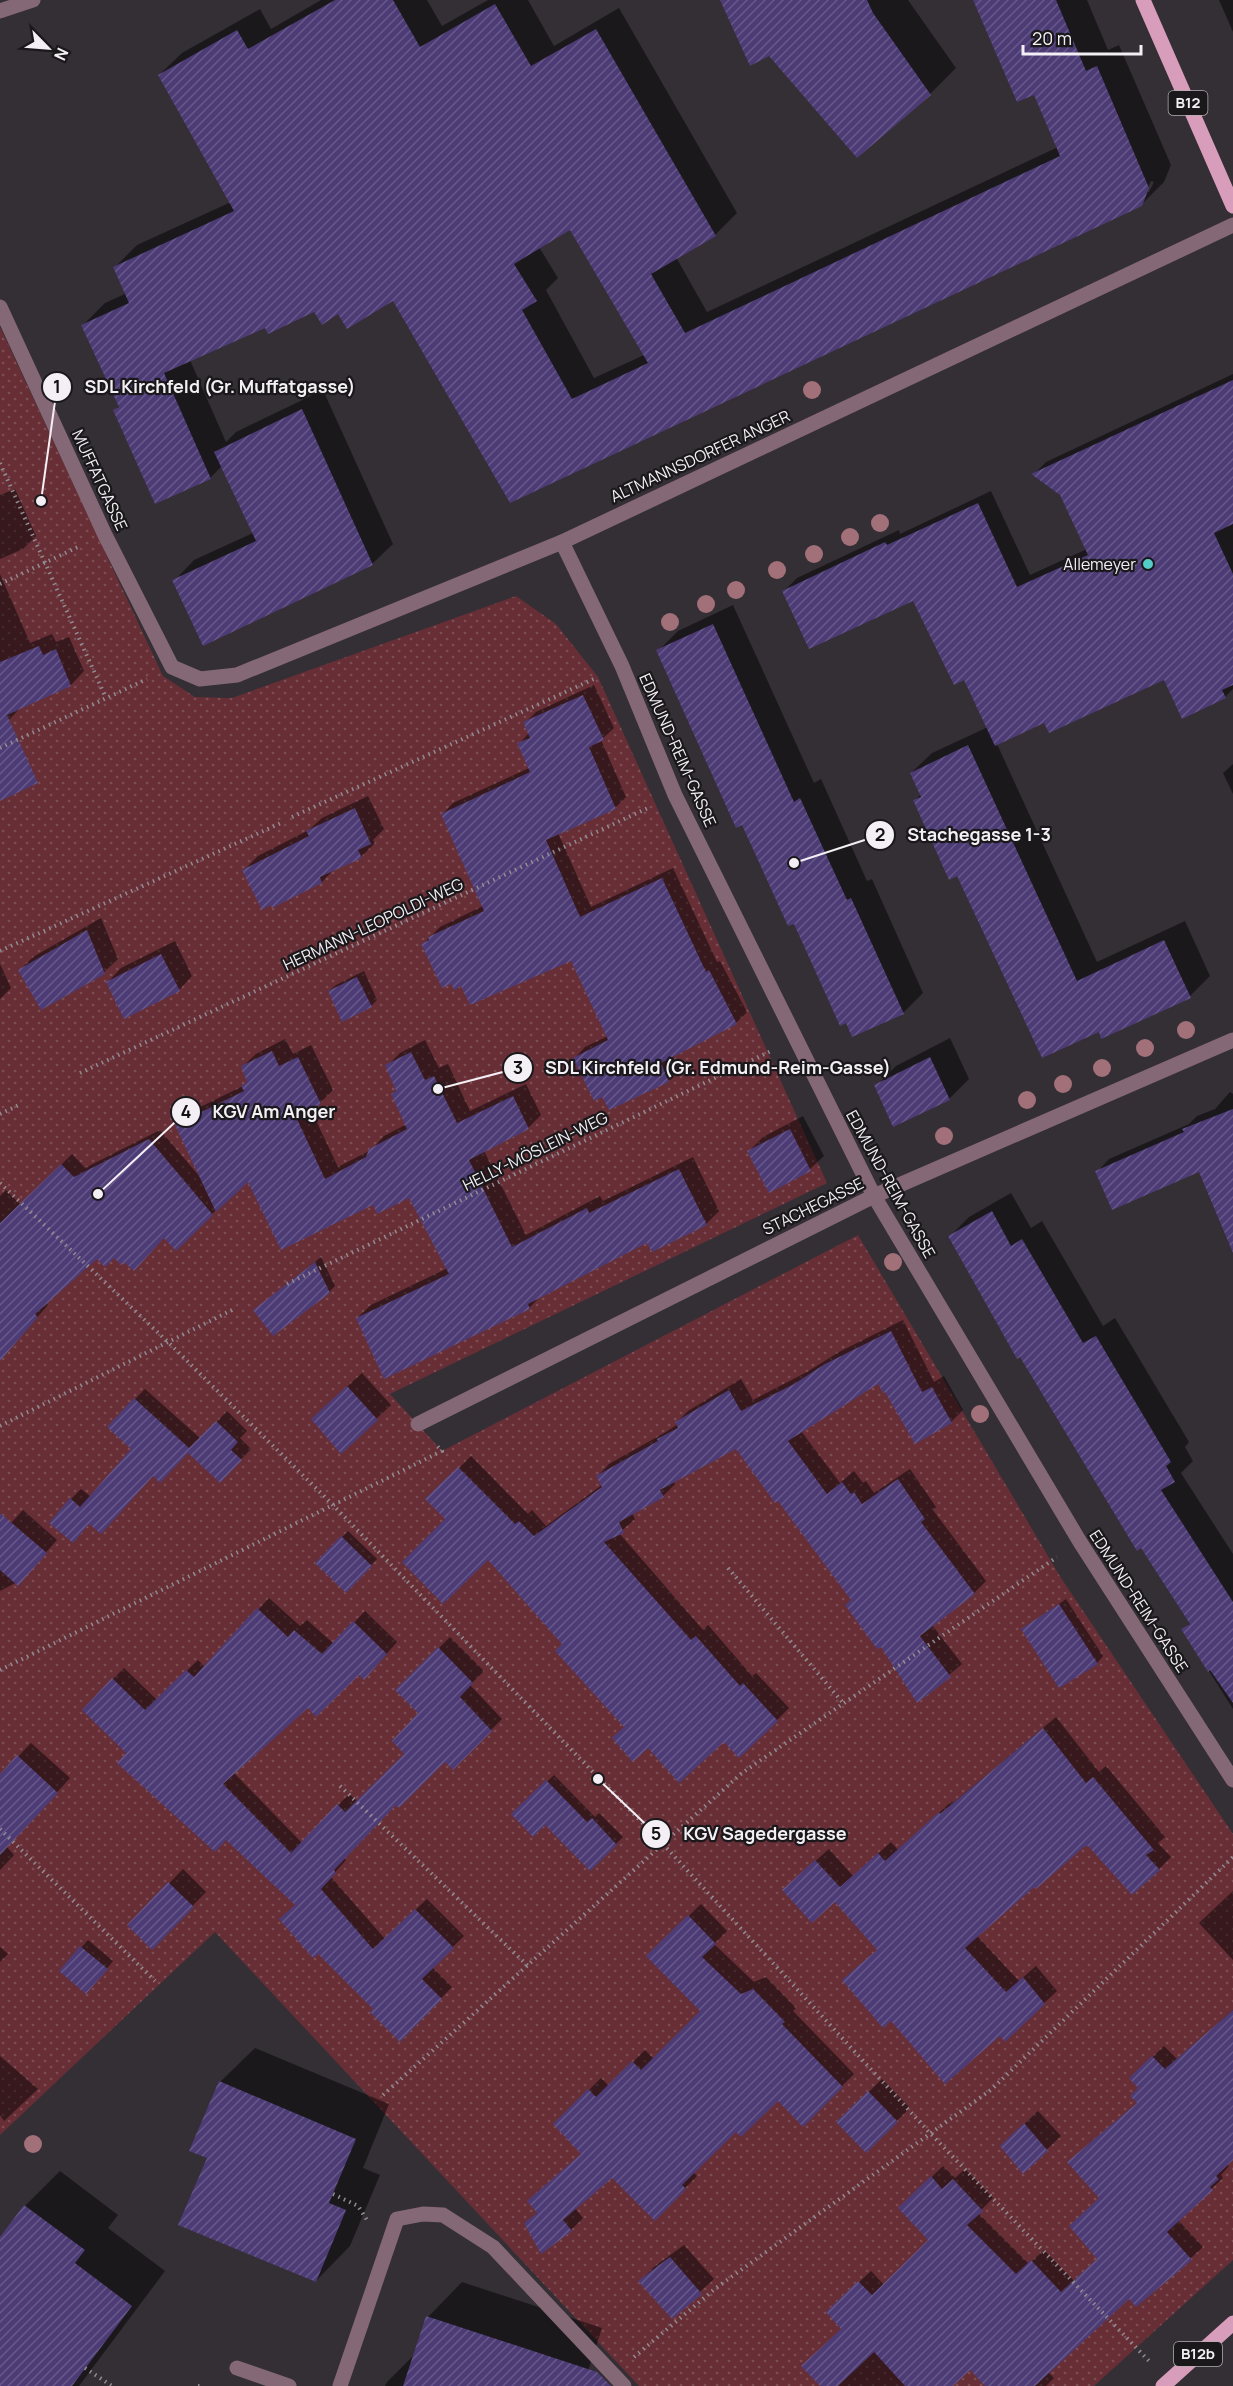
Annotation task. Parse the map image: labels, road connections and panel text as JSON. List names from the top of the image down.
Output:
{
  "streets": {
    "main road": ["B12", "B12b"],
    "street": [
      "ALTMANNSDORFER ANGER",
      "MUFFATGASSE",
      "EDMUND-REIM-GASSE",
      "STACHEGASSE"
    ],
    "path": ["HERMANN-LEOPOLDI-WEG", "HELLY-MÖSLEIN-WEG"]
  },
  "crossings": [
    ["ALTMANNSDORFER ANGER", "MUFFATGASSE"],
    ["ALTMANNSDORFER ANGER", "EDMUND-REIM-GASSE"],
    ["EDMUND-REIM-GASSE", "HERMANN-LEOPOLDI-WEG"],
    ["EDMUND-REIM-GASSE", "HELLY-MÖSLEIN-WEG"],
    ["EDMUND-REIM-GASSE", "STACHEGASSE"]
  ],
  "places": [
    "SDL Kirchfeld (Gr. Muffatgasse)",
    "Allemeyer",
    "Stachegasse 1-3",
    "SDL Kirchfeld (Gr. Edmund-Reim-Gasse)",
    "KGV Am Anger",
    "KGV Sagedergasse"
  ],
  "scale_bar": "20 m",
  "north": "bottom right"
}
